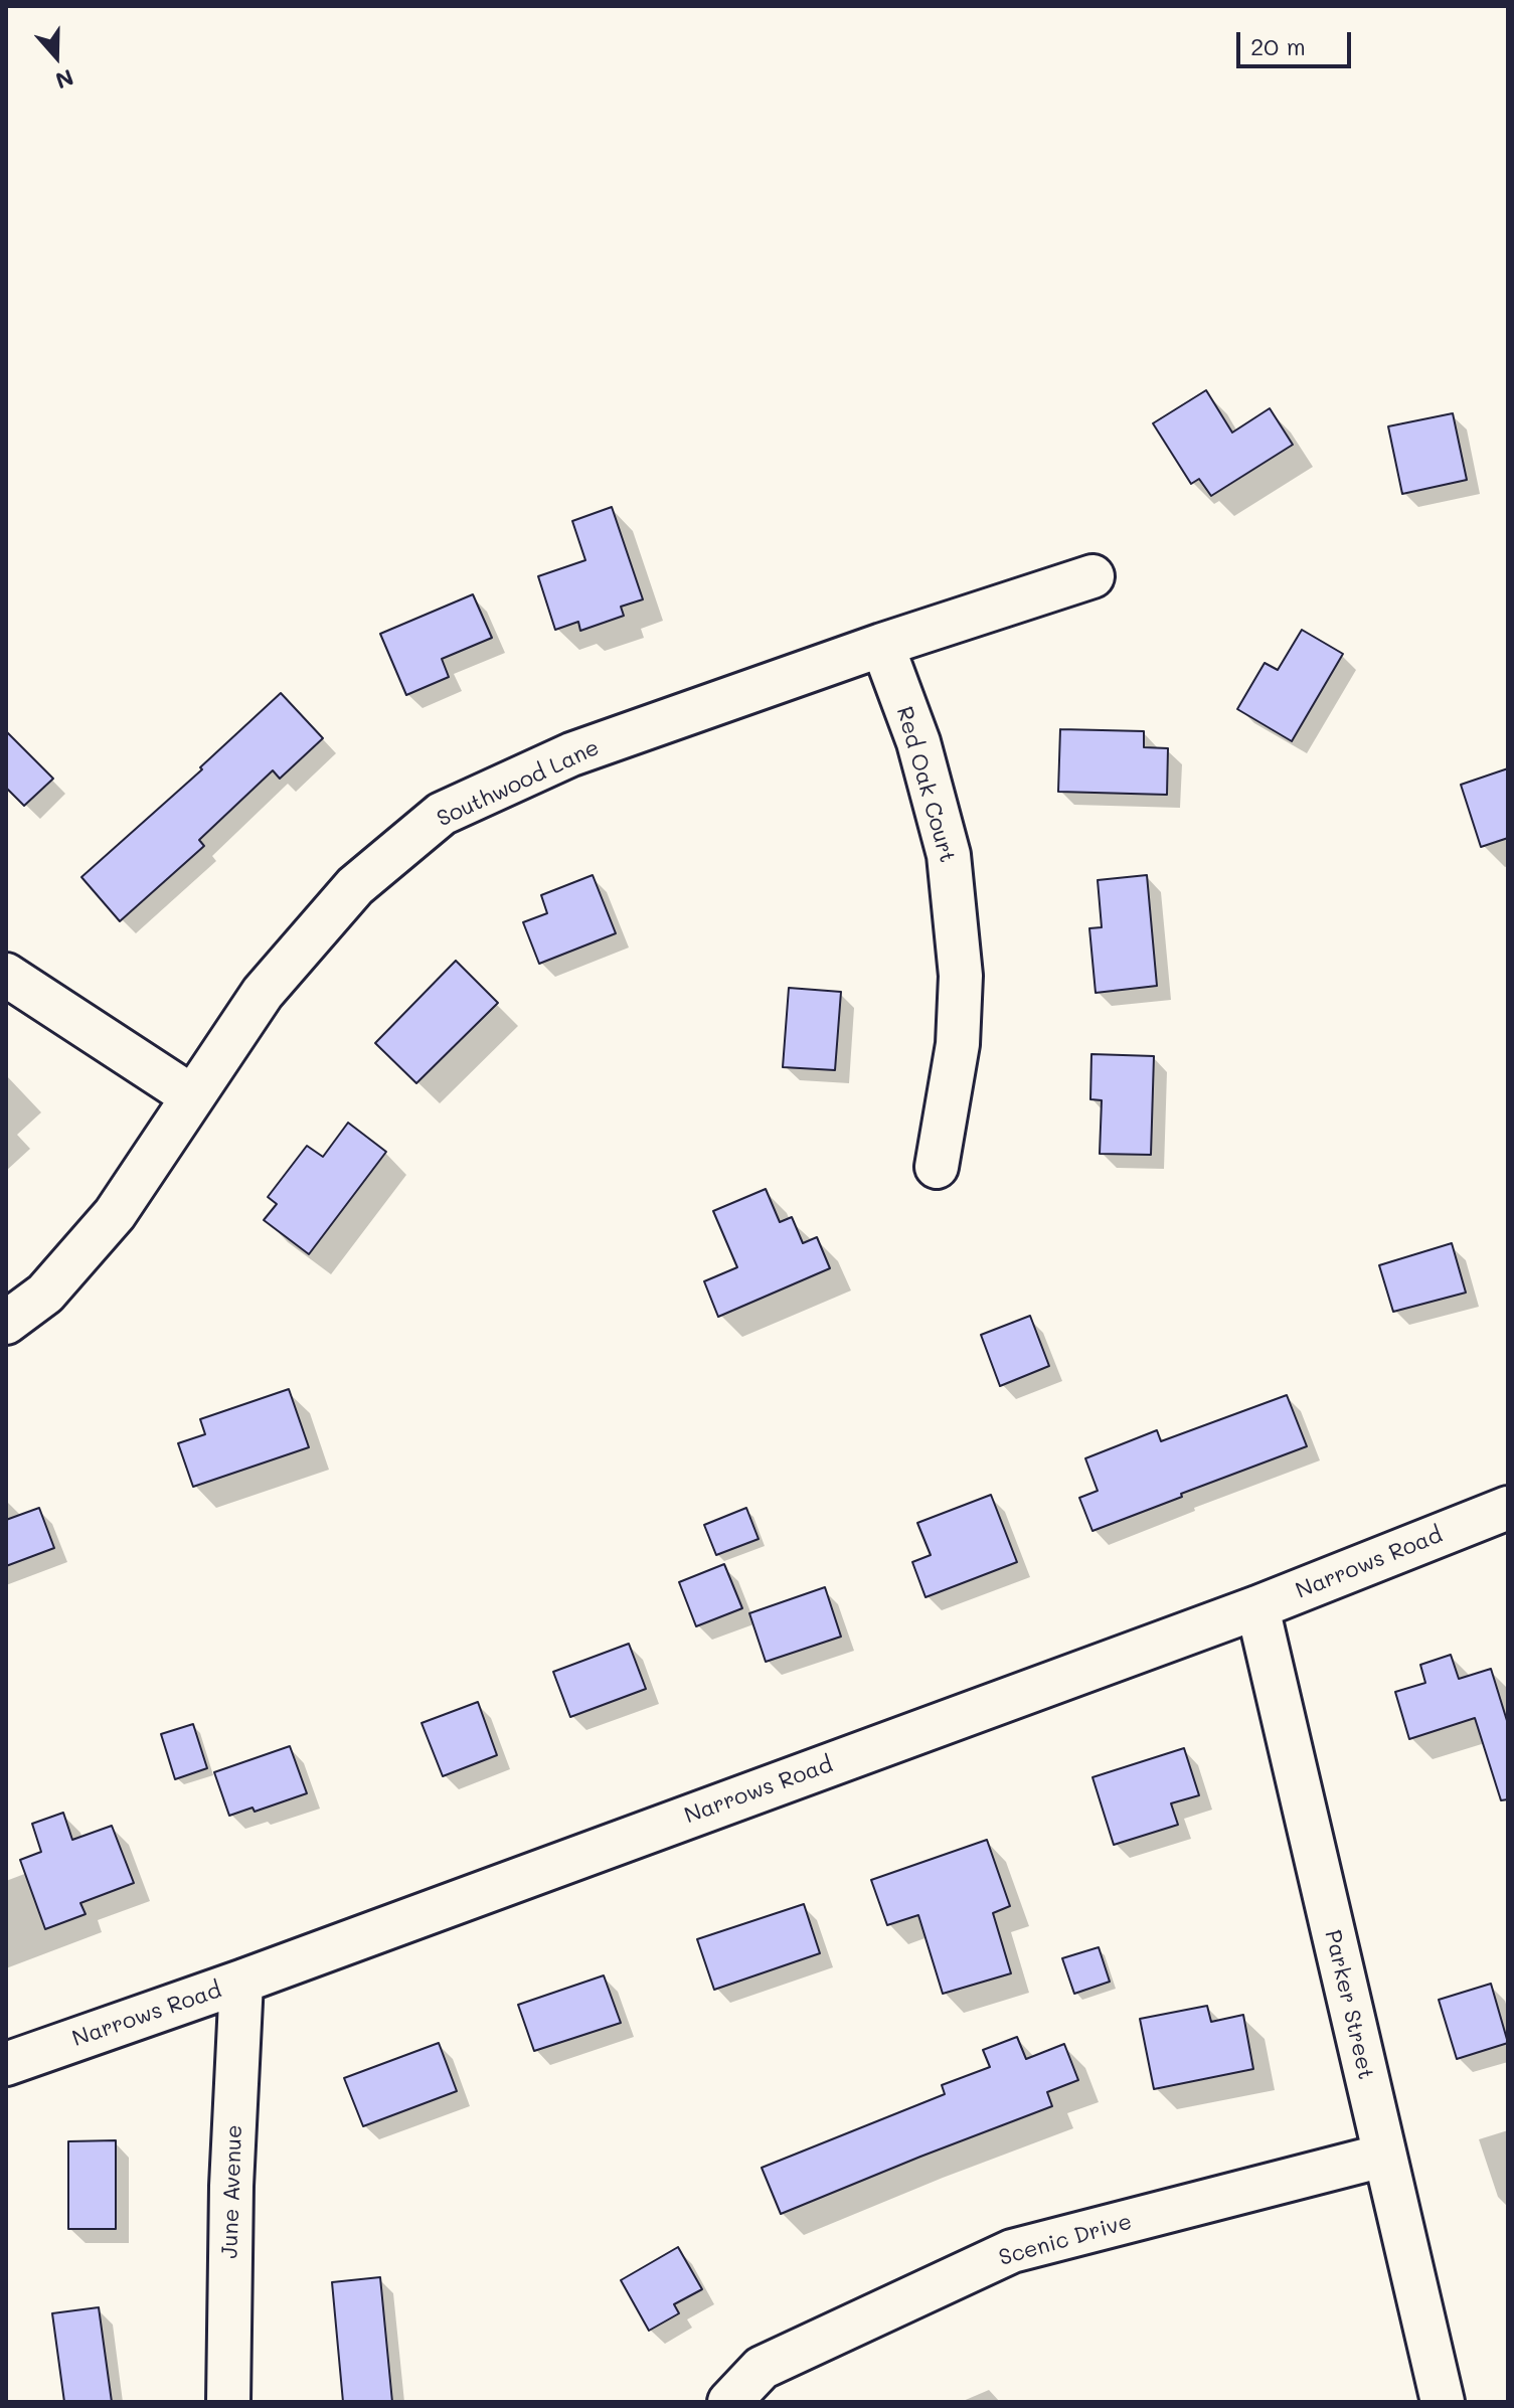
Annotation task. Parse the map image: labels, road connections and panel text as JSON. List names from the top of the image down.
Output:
{
  "streets": {
    "street": [
      "Southwood Lane",
      "Red Oak Court",
      "Narrows Road",
      "Parker Street",
      "June Avenue",
      "Scenic Drive"
    ]
  },
  "crossings": [
    ["Southwood Lane", "Red Oak Court"],
    ["Narrows Road", "Parker Street"],
    ["Narrows Road", "June Avenue"],
    ["Parker Street", "Scenic Drive"]
  ],
  "scale_bar": "20 m",
  "north": "bottom"
}
